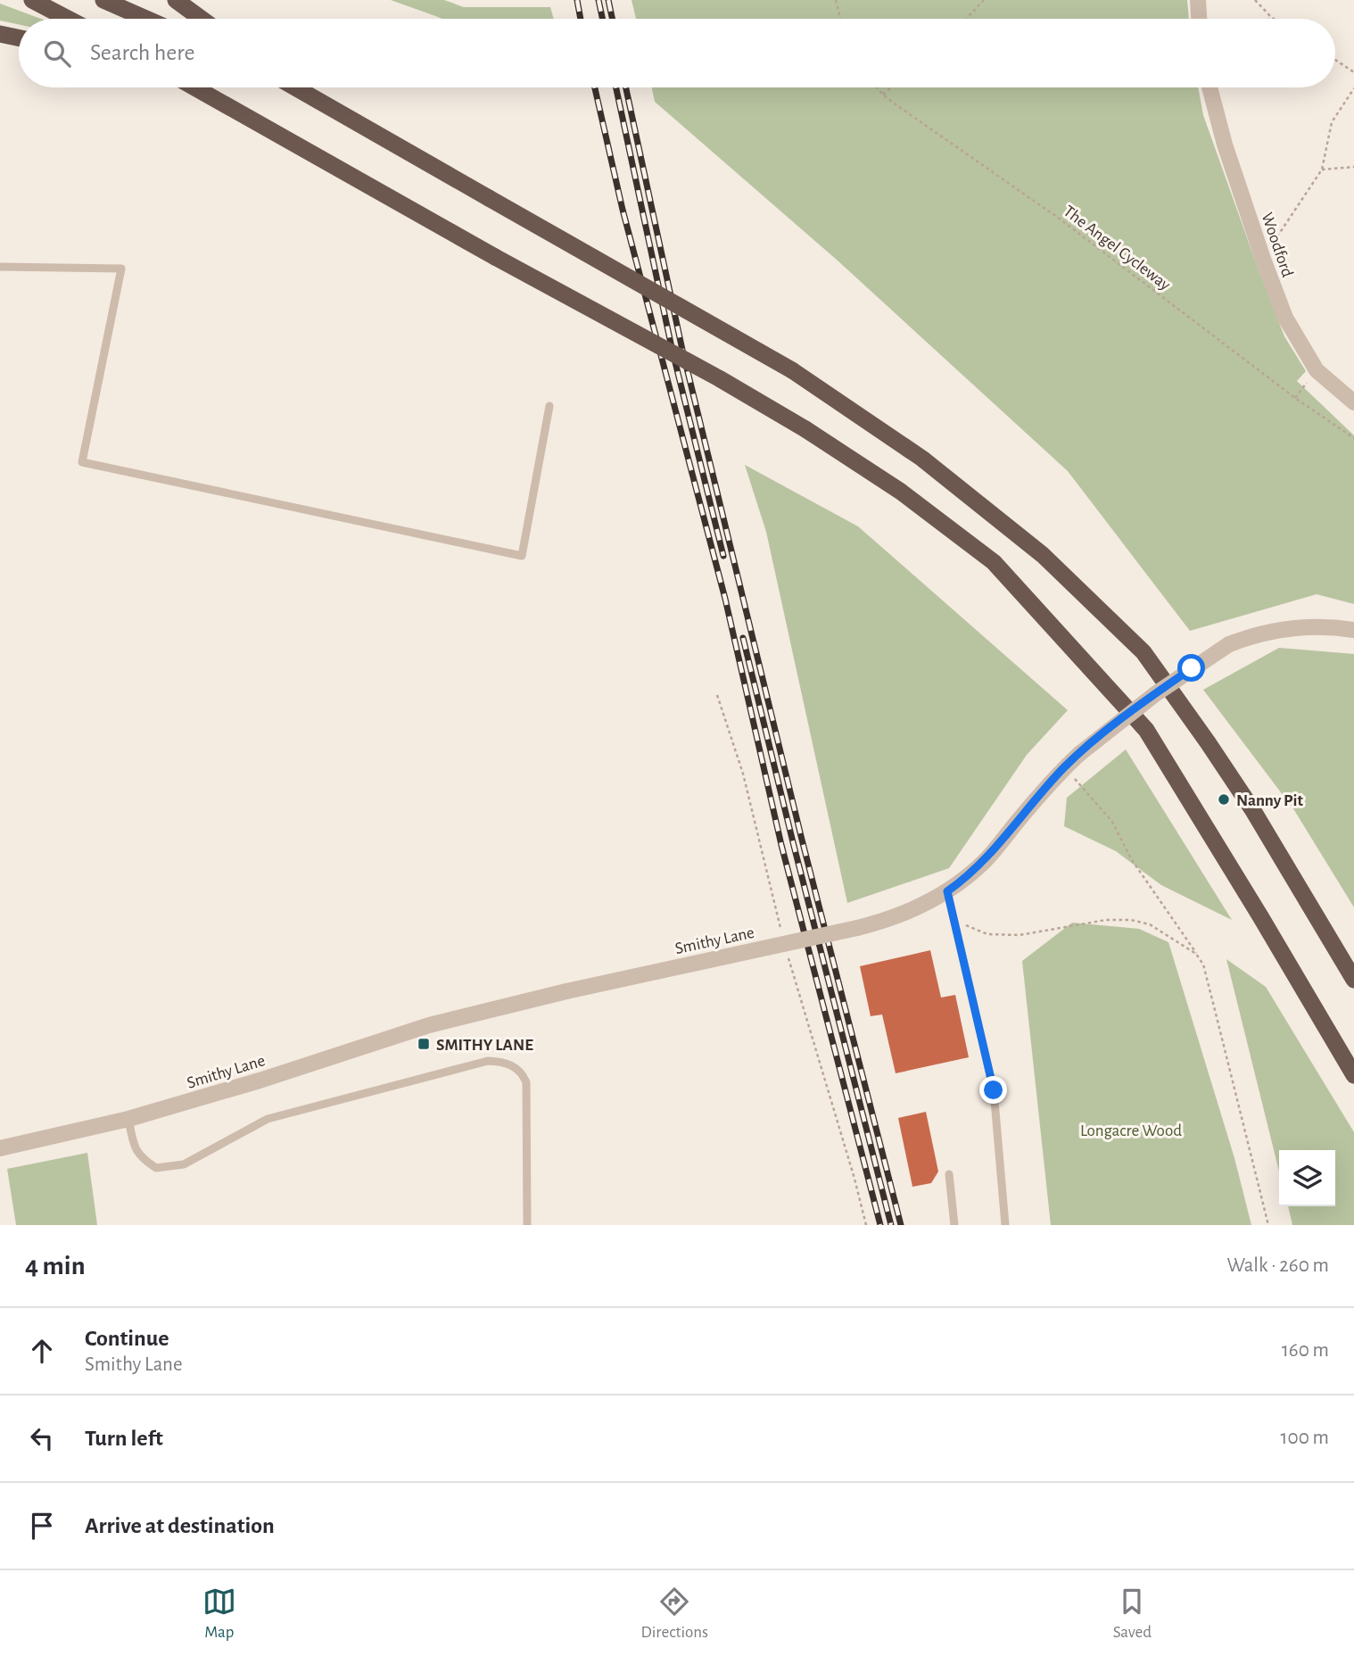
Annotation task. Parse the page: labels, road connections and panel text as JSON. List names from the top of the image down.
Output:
{
  "streets": {
    "street": ["Woodford", "Smithy Lane"],
    "path": ["The Angel Cycleway"]
  },
  "parks": ["Longacre Wood"],
  "places": {
    "other": ["Nanny Pit"],
    "transit": ["SMITHY LANE"]
  },
  "page": {
    "search": "Search here",
    "heading": ["4 min", "Walk · 260 m"],
    "list": [
      ["Continue", "Smithy Lane", "160 m"],
      ["Turn left", "100 m"],
      "Arrive at destination"
    ],
    "nav": ["Map", "Directions", "Saved"]
  }
}
